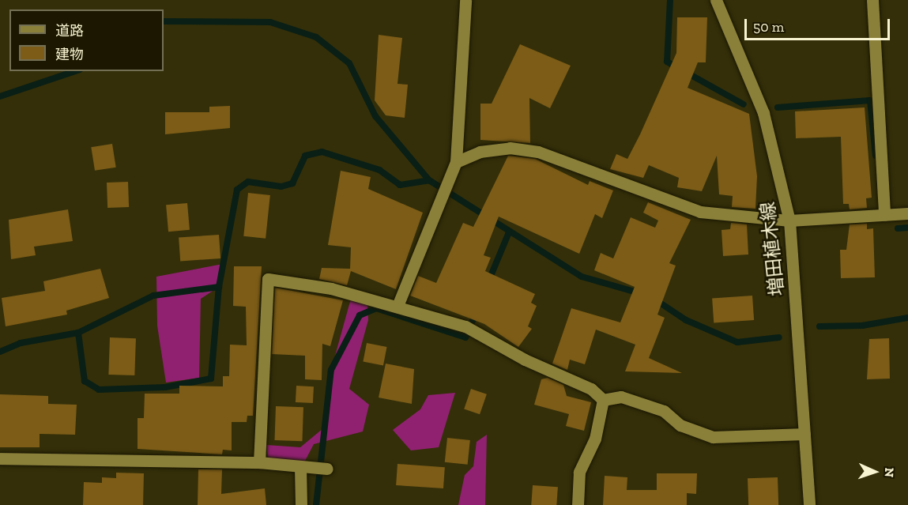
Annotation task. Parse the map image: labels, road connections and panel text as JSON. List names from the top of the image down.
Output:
{
  "streets": {
    "street": ["増田植木線"]
  },
  "legend": ["道路", "建物"],
  "scale_bar": "50 m",
  "north": "right"
}
